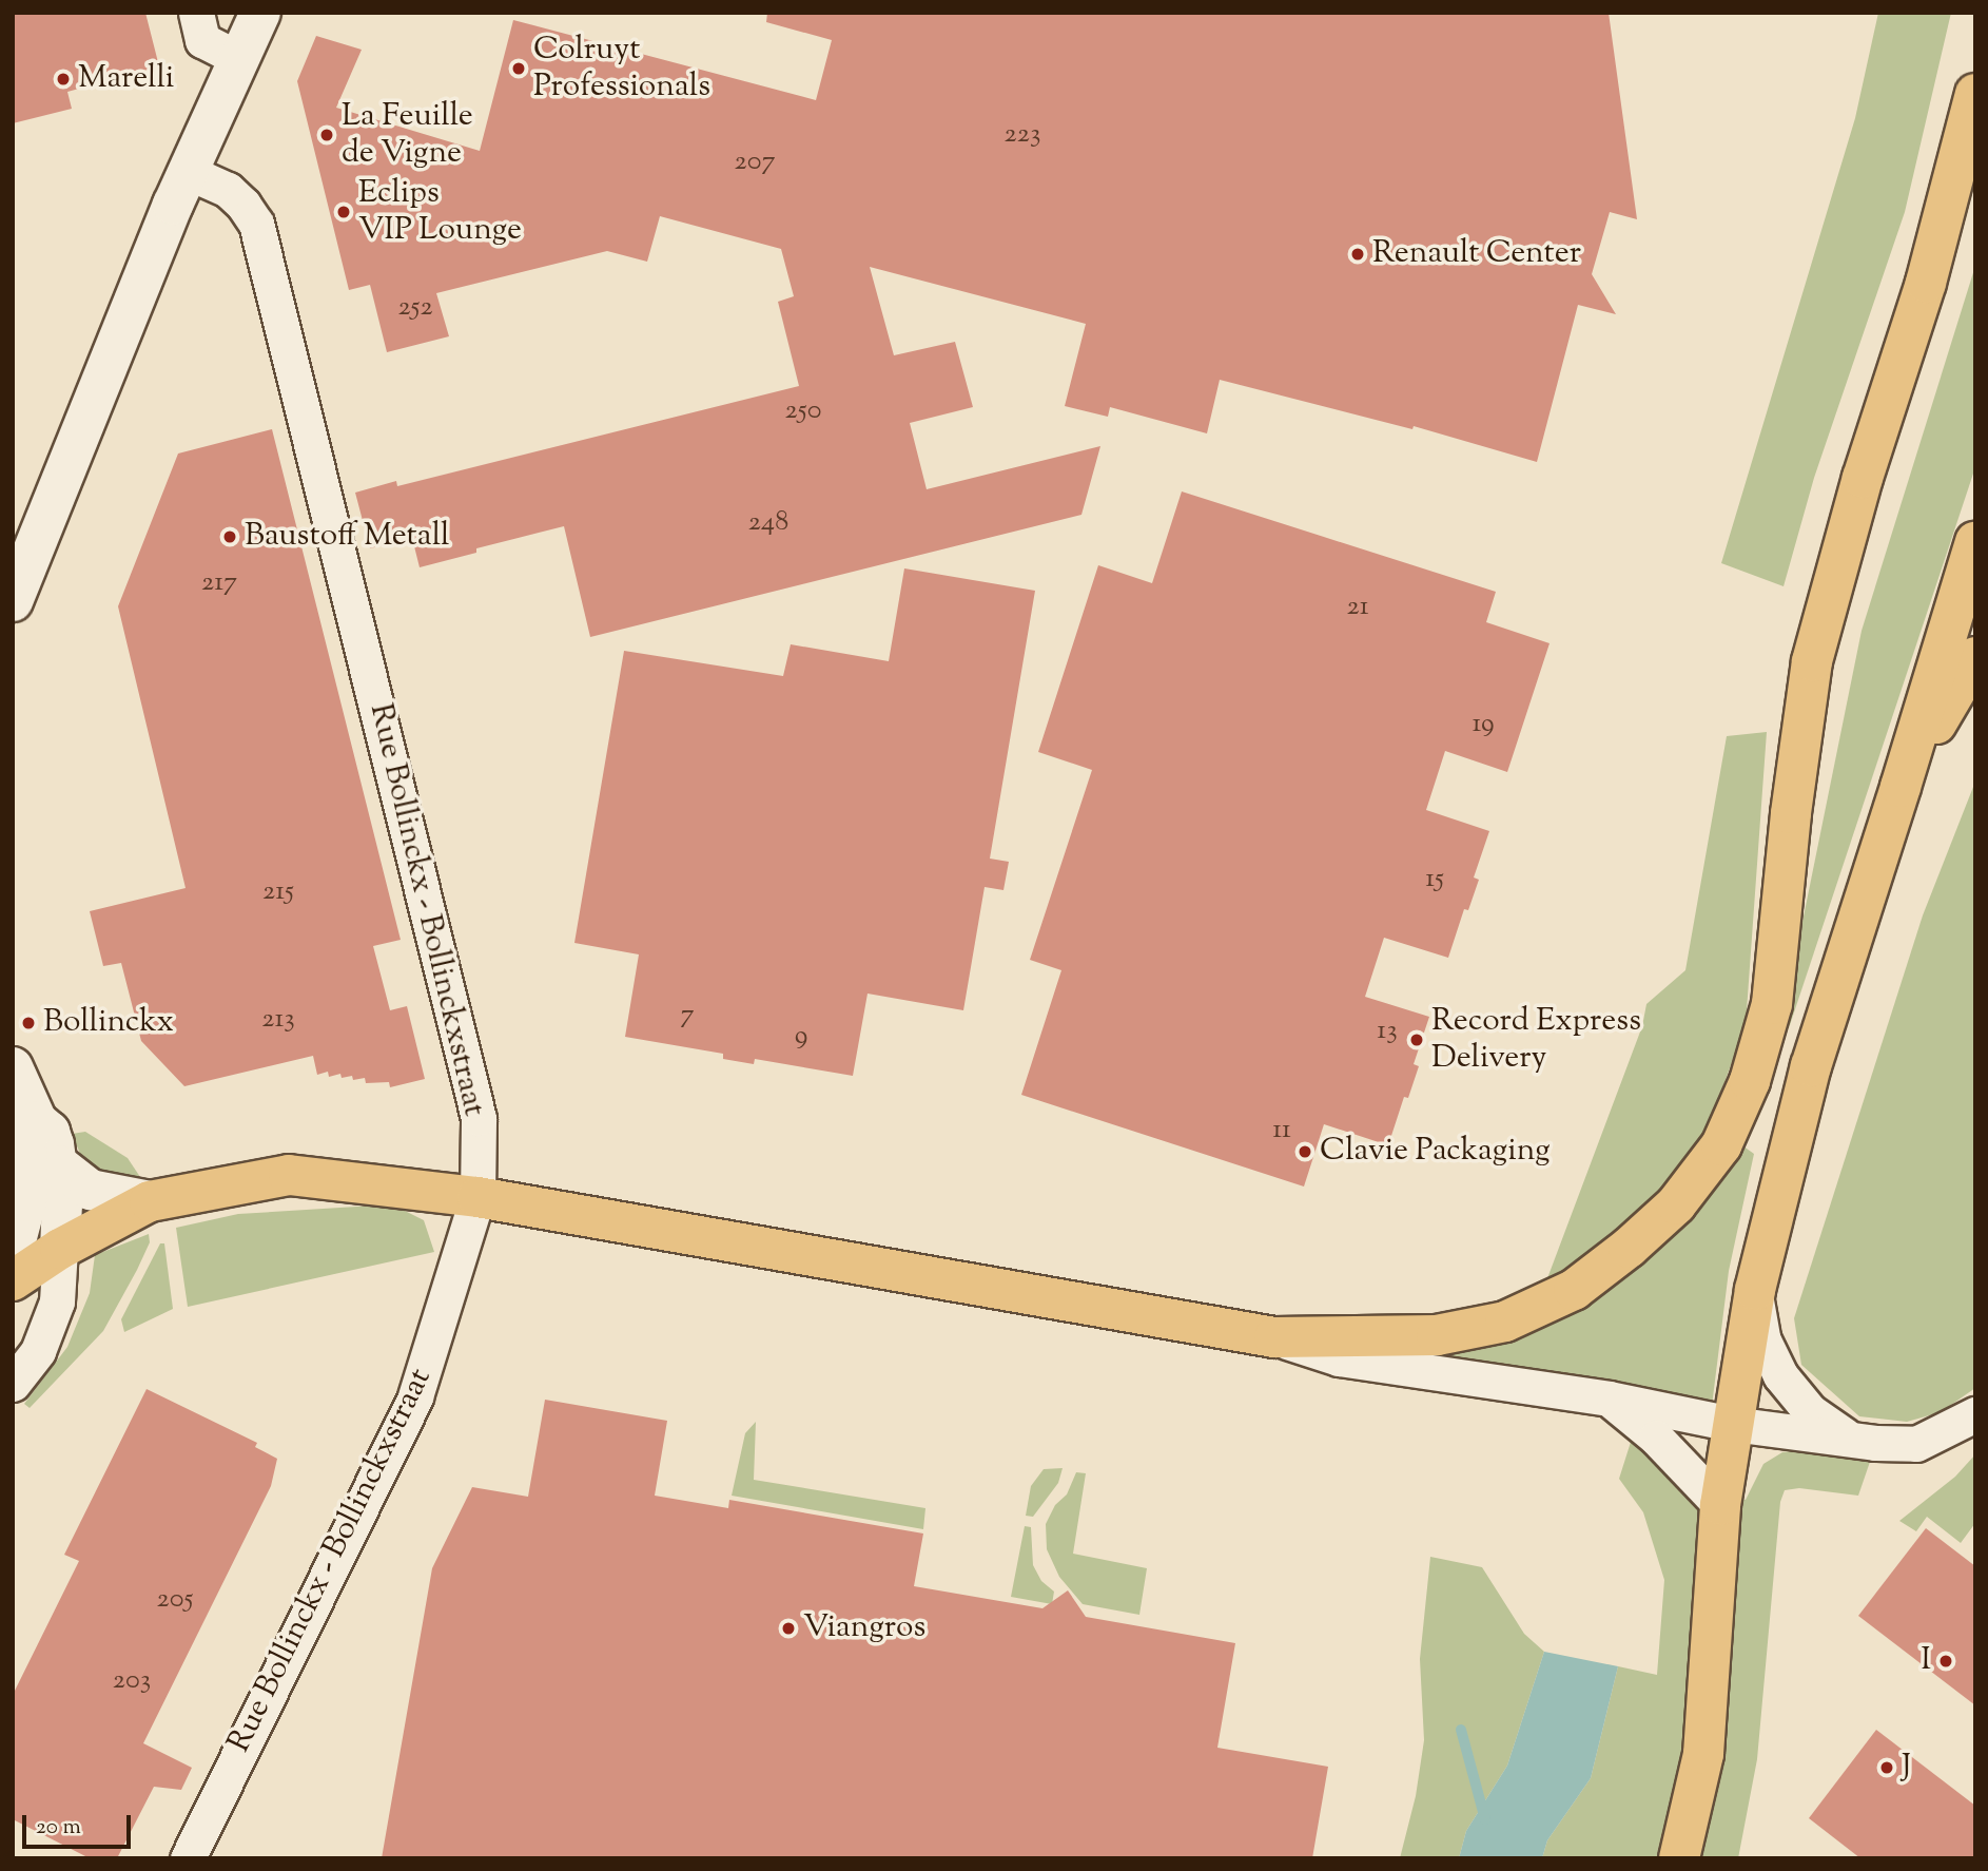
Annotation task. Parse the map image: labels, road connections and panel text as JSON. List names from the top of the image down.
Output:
{
  "streets": {
    "street": ["Rue Bollinckx - Bollinckxstraat"]
  },
  "places": [
    "Colruyt Professionals",
    "Marelli",
    "La Feuille de Vigne",
    "Eclips VIP Lounge",
    "Renault Center",
    "Baustoff Metall",
    "Bollinckx",
    "Record Express Delivery",
    "Clavie Packaging",
    "Viangros",
    "I",
    "J"
  ],
  "house_numbers": [
    "223",
    "207",
    "252",
    "250",
    "248",
    "217",
    "21",
    "19",
    "15",
    "215",
    "7",
    "213",
    "13",
    "9",
    "11",
    "205",
    "203"
  ],
  "scale_bar": "20 m"
}
